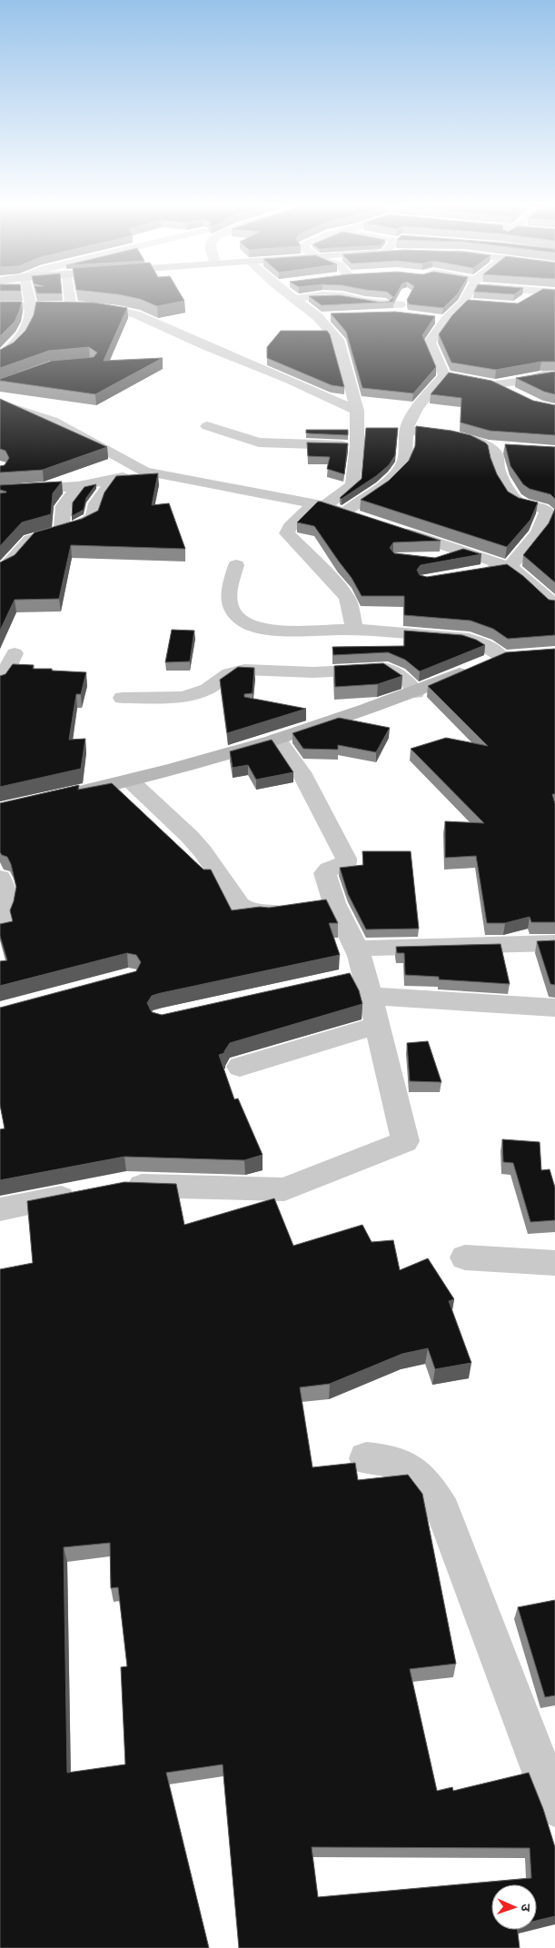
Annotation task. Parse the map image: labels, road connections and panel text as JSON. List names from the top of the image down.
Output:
{
  "north": "right"
}
